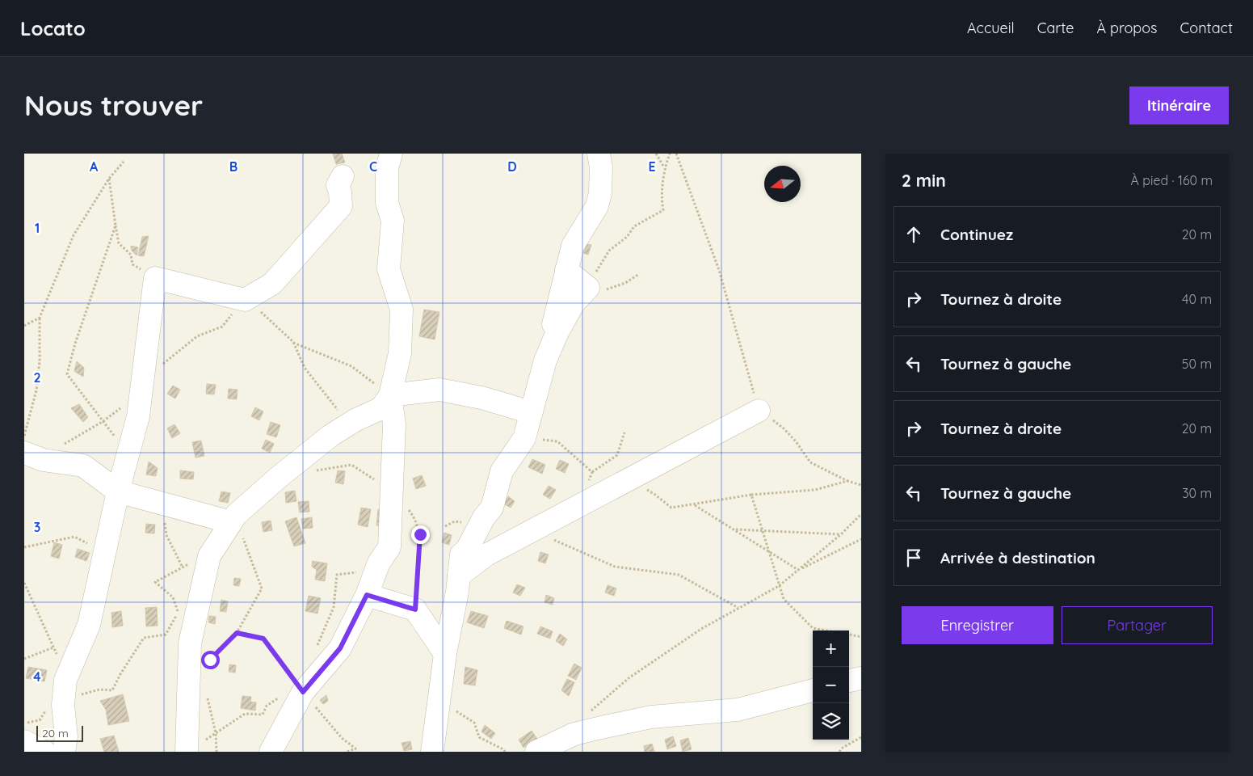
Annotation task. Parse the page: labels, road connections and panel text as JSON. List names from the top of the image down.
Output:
{
  "scale_bar": "20 m",
  "north": "left",
  "page": {
    "header": "Locato",
    "nav": [
      "Accueil",
      "Carte",
      "À propos",
      "Contact"
    ],
    "buttons": [
      "Itinéraire",
      ["Enregistrer", "Partager"]
    ],
    "title": "Nous trouver",
    "heading": ["2 min", "À pied · 160 m"],
    "list": [
      ["Continuez", "20 m"],
      ["Tournez à droite", "40 m"],
      ["Tournez à gauche", "50 m"],
      ["Tournez à droite", "20 m"],
      ["Tournez à gauche", "30 m"],
      "Arrivée à destination"
    ],
    "map_buttons": ["+", "−"],
    "scale": "20 m"
  },
  "grid": {
    "columns": [
      "A",
      "B",
      "C",
      "D",
      "E"
    ],
    "rows": [
      "1",
      "2",
      "3",
      "4"
    ]
  }
}
